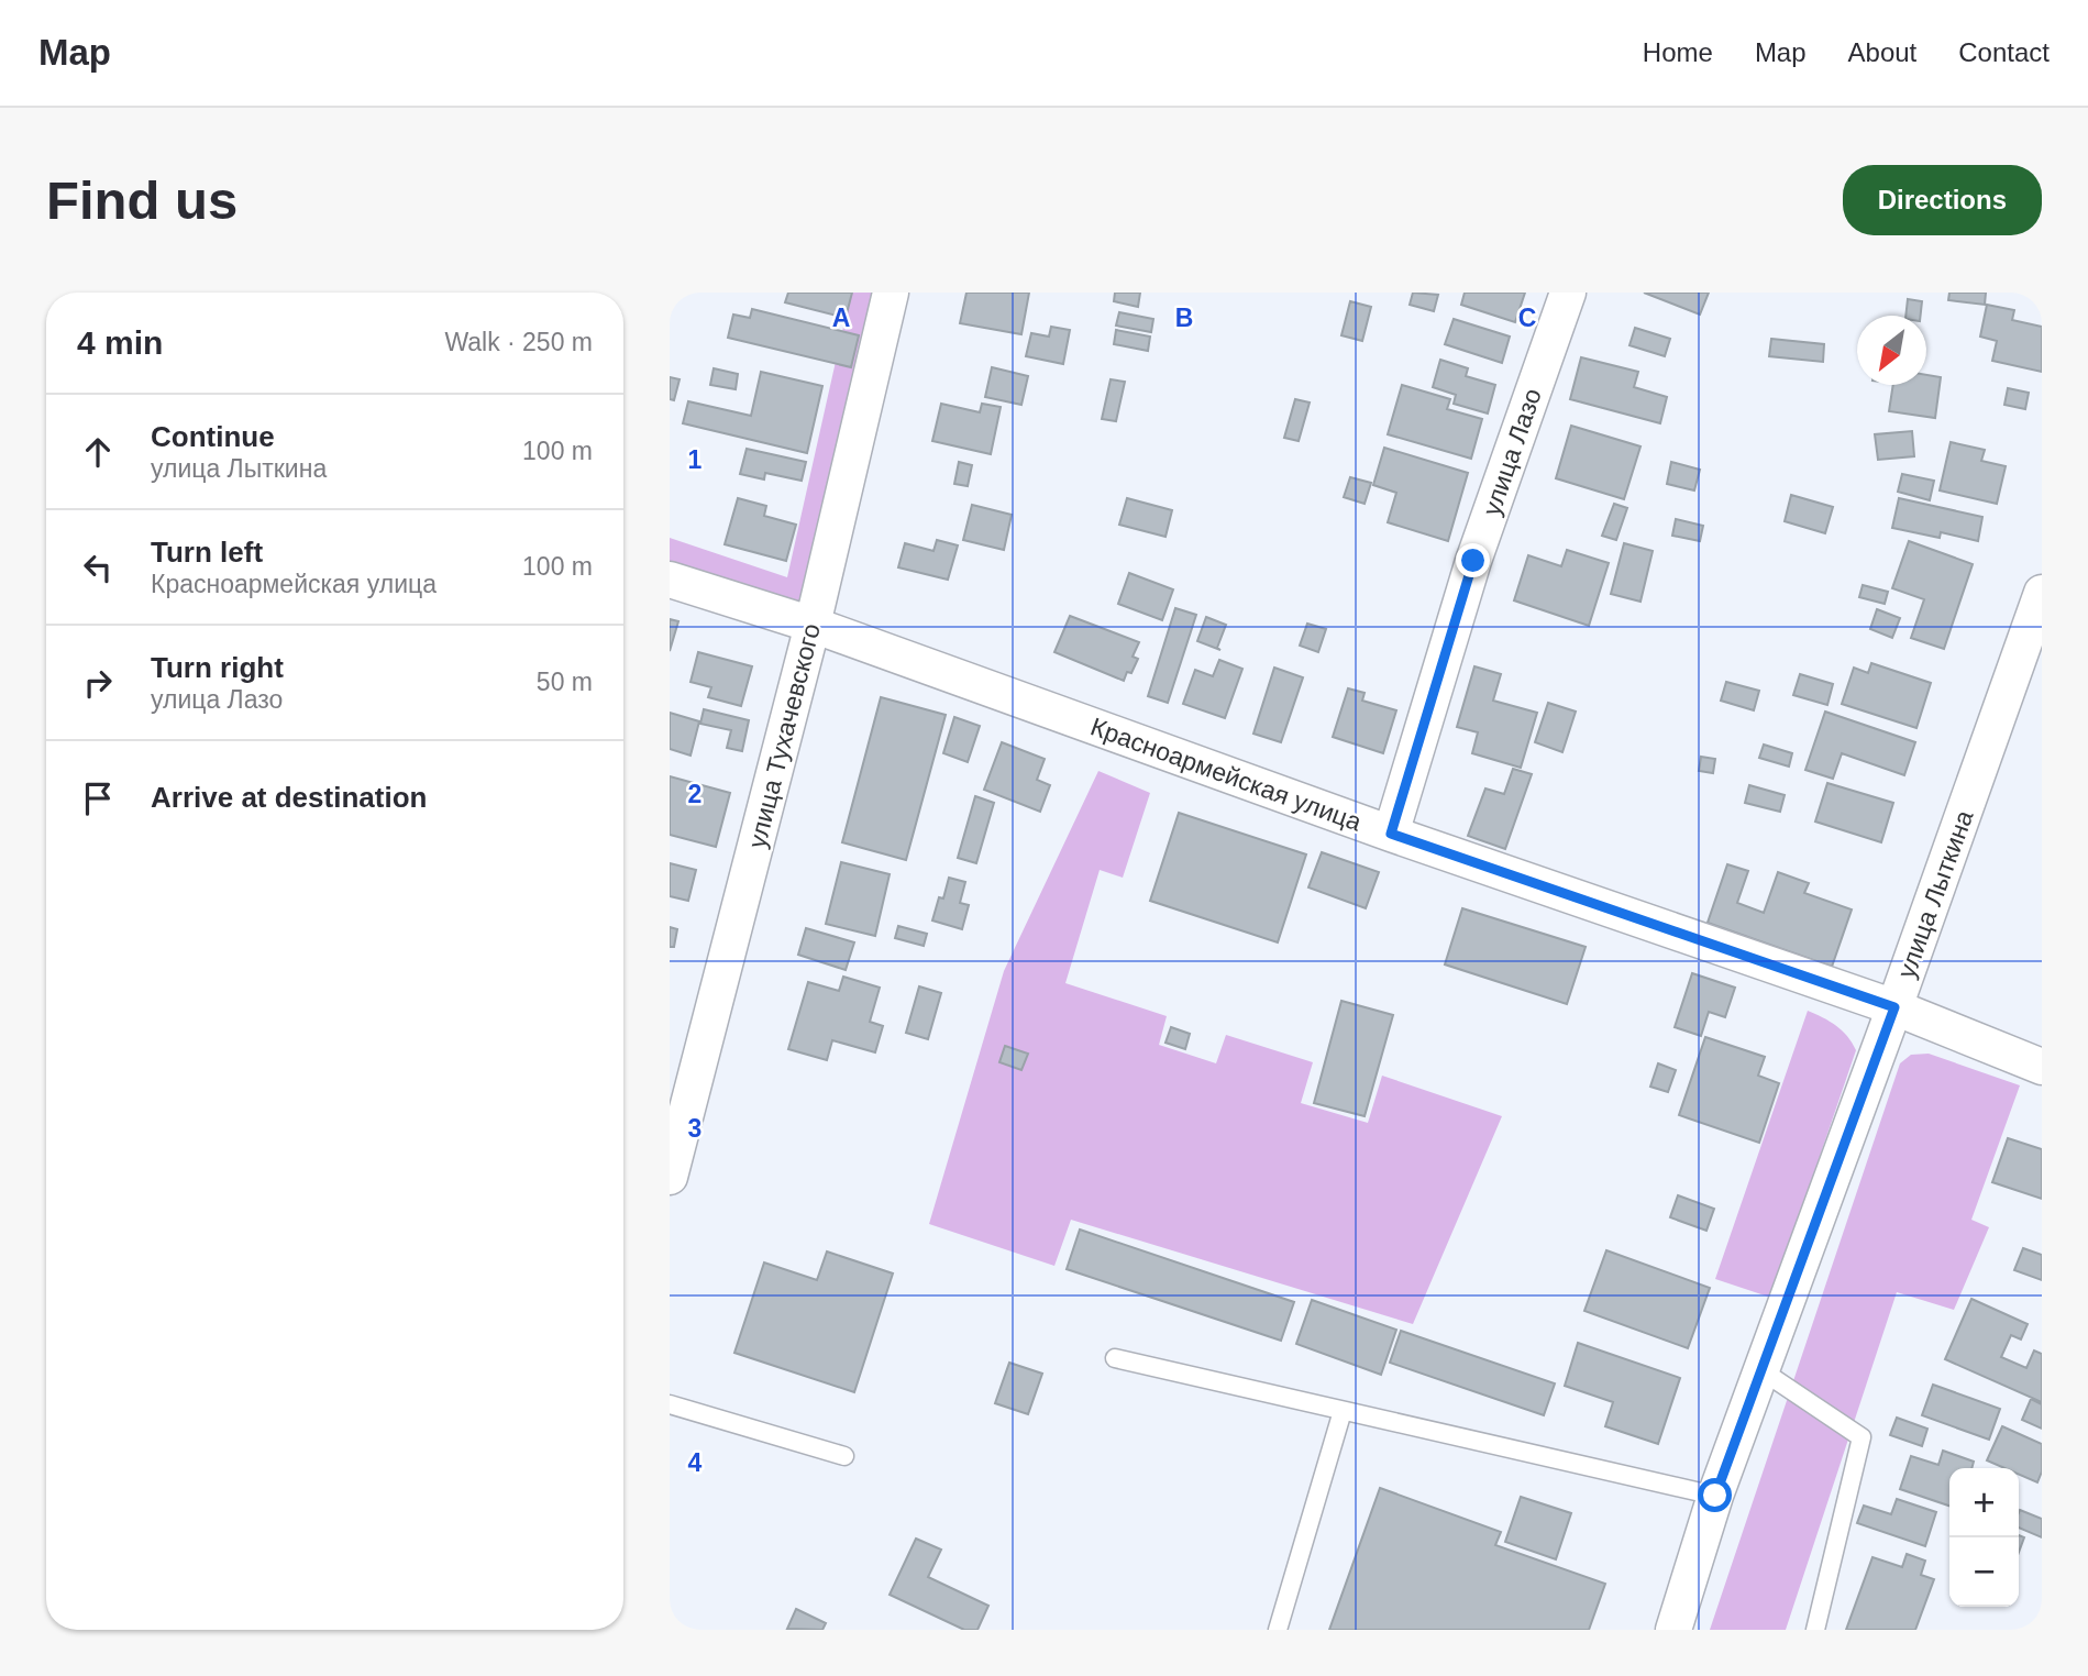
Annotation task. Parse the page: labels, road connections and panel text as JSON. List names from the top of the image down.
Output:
{
  "streets": {
    "street": [
      "улица Лазо",
      "улица Тухачевского",
      "Красноармейская улица",
      "улица Лыткина"
    ]
  },
  "crossings": [
    ["улица Лазо", "Красноармейская улица"],
    ["улица Тухачевского", "Красноармейская улица"],
    ["Красноармейская улица", "улица Лыткина"]
  ],
  "north": "bottom left",
  "page": {
    "header": "Map",
    "nav": [
      "Home",
      "Map",
      "About",
      "Contact"
    ],
    "buttons": "Directions",
    "title": "Find us",
    "heading": ["4 min", "Walk · 250 m"],
    "list": [
      ["Continue", "улица Лыткина", "100 m"],
      ["Turn left", "Красноармейская улица", "100 m"],
      ["Turn right", "улица Лазо", "50 m"],
      "Arrive at destination"
    ],
    "map_buttons": ["+", "−"]
  },
  "grid": {
    "columns": ["A", "B", "C"],
    "rows": [
      "1",
      "2",
      "3",
      "4"
    ]
  }
}
